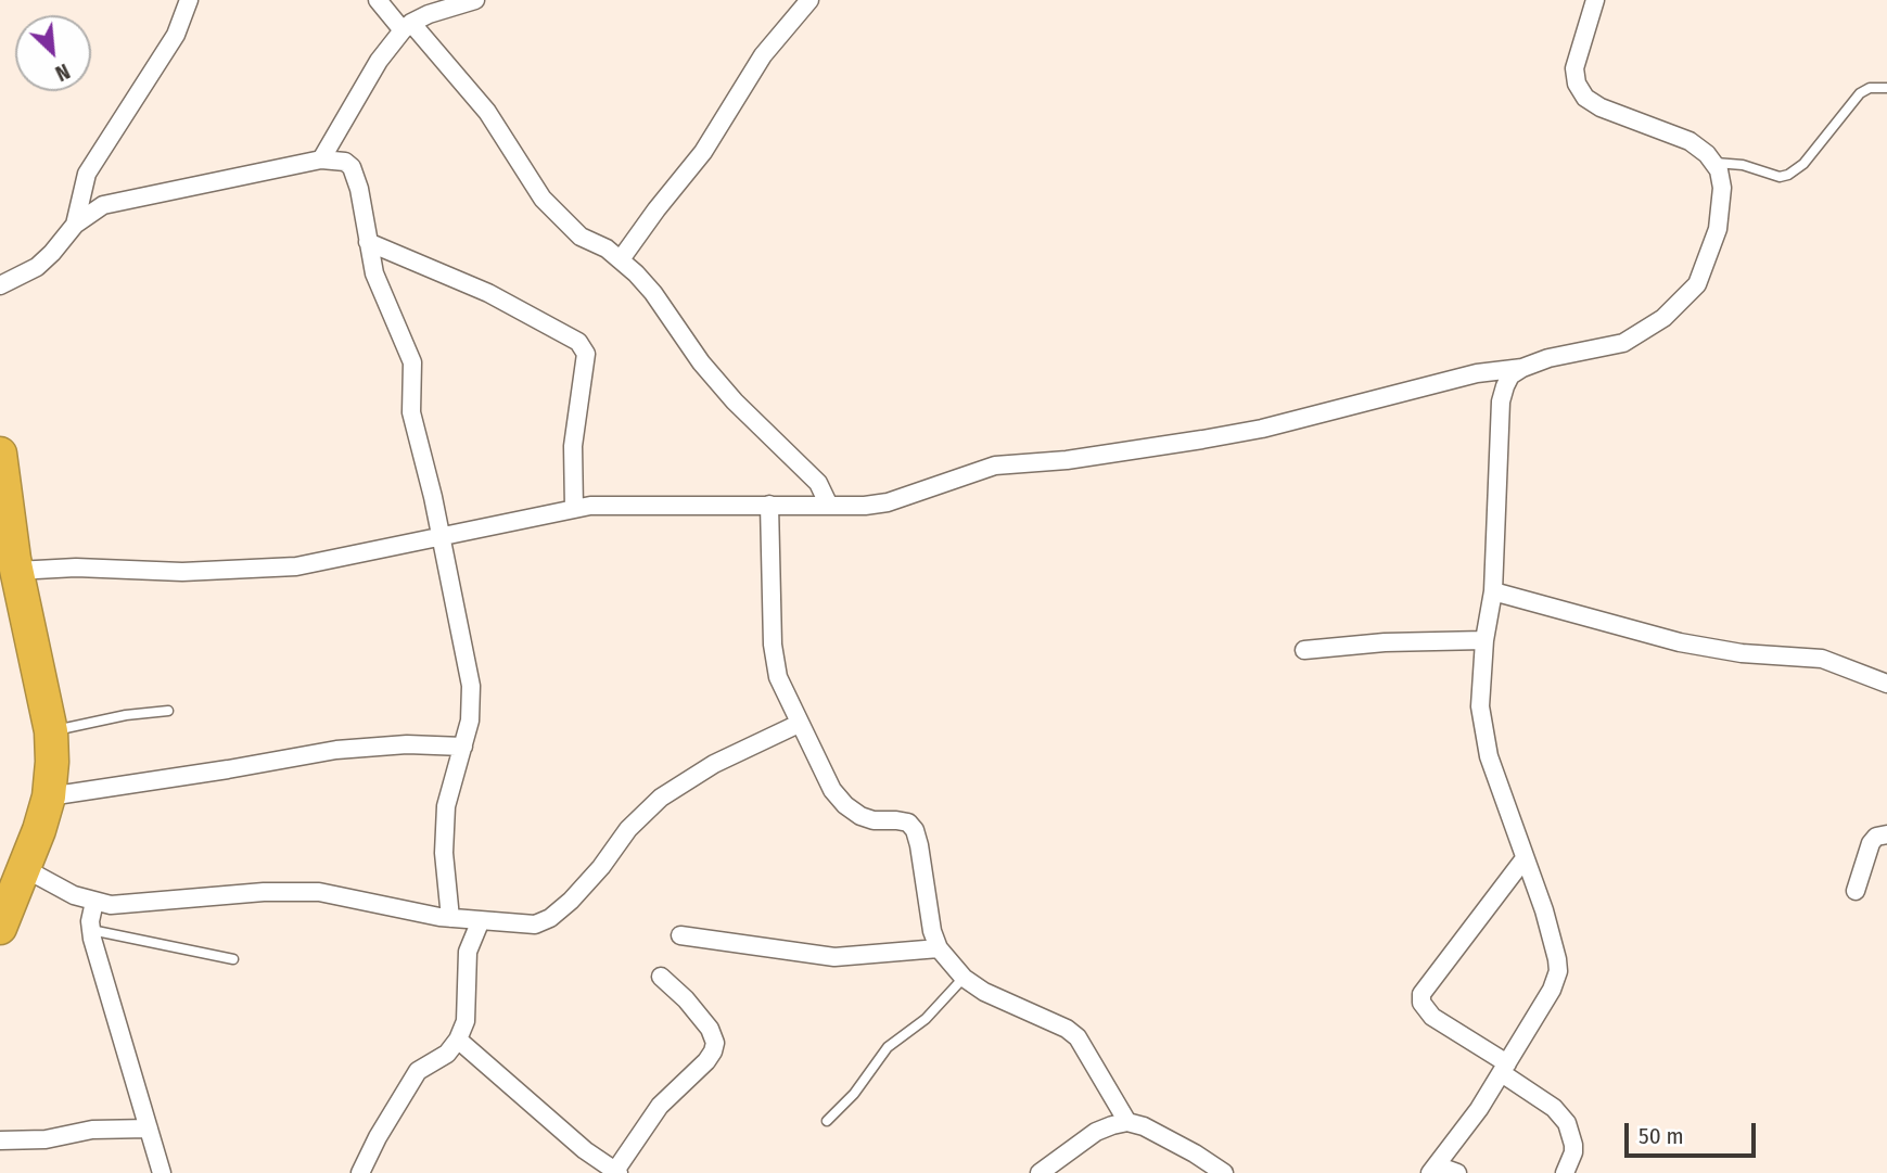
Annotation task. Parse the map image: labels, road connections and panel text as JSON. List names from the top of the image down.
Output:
{
  "scale_bar": "50 m",
  "north": "bottom right"
}
